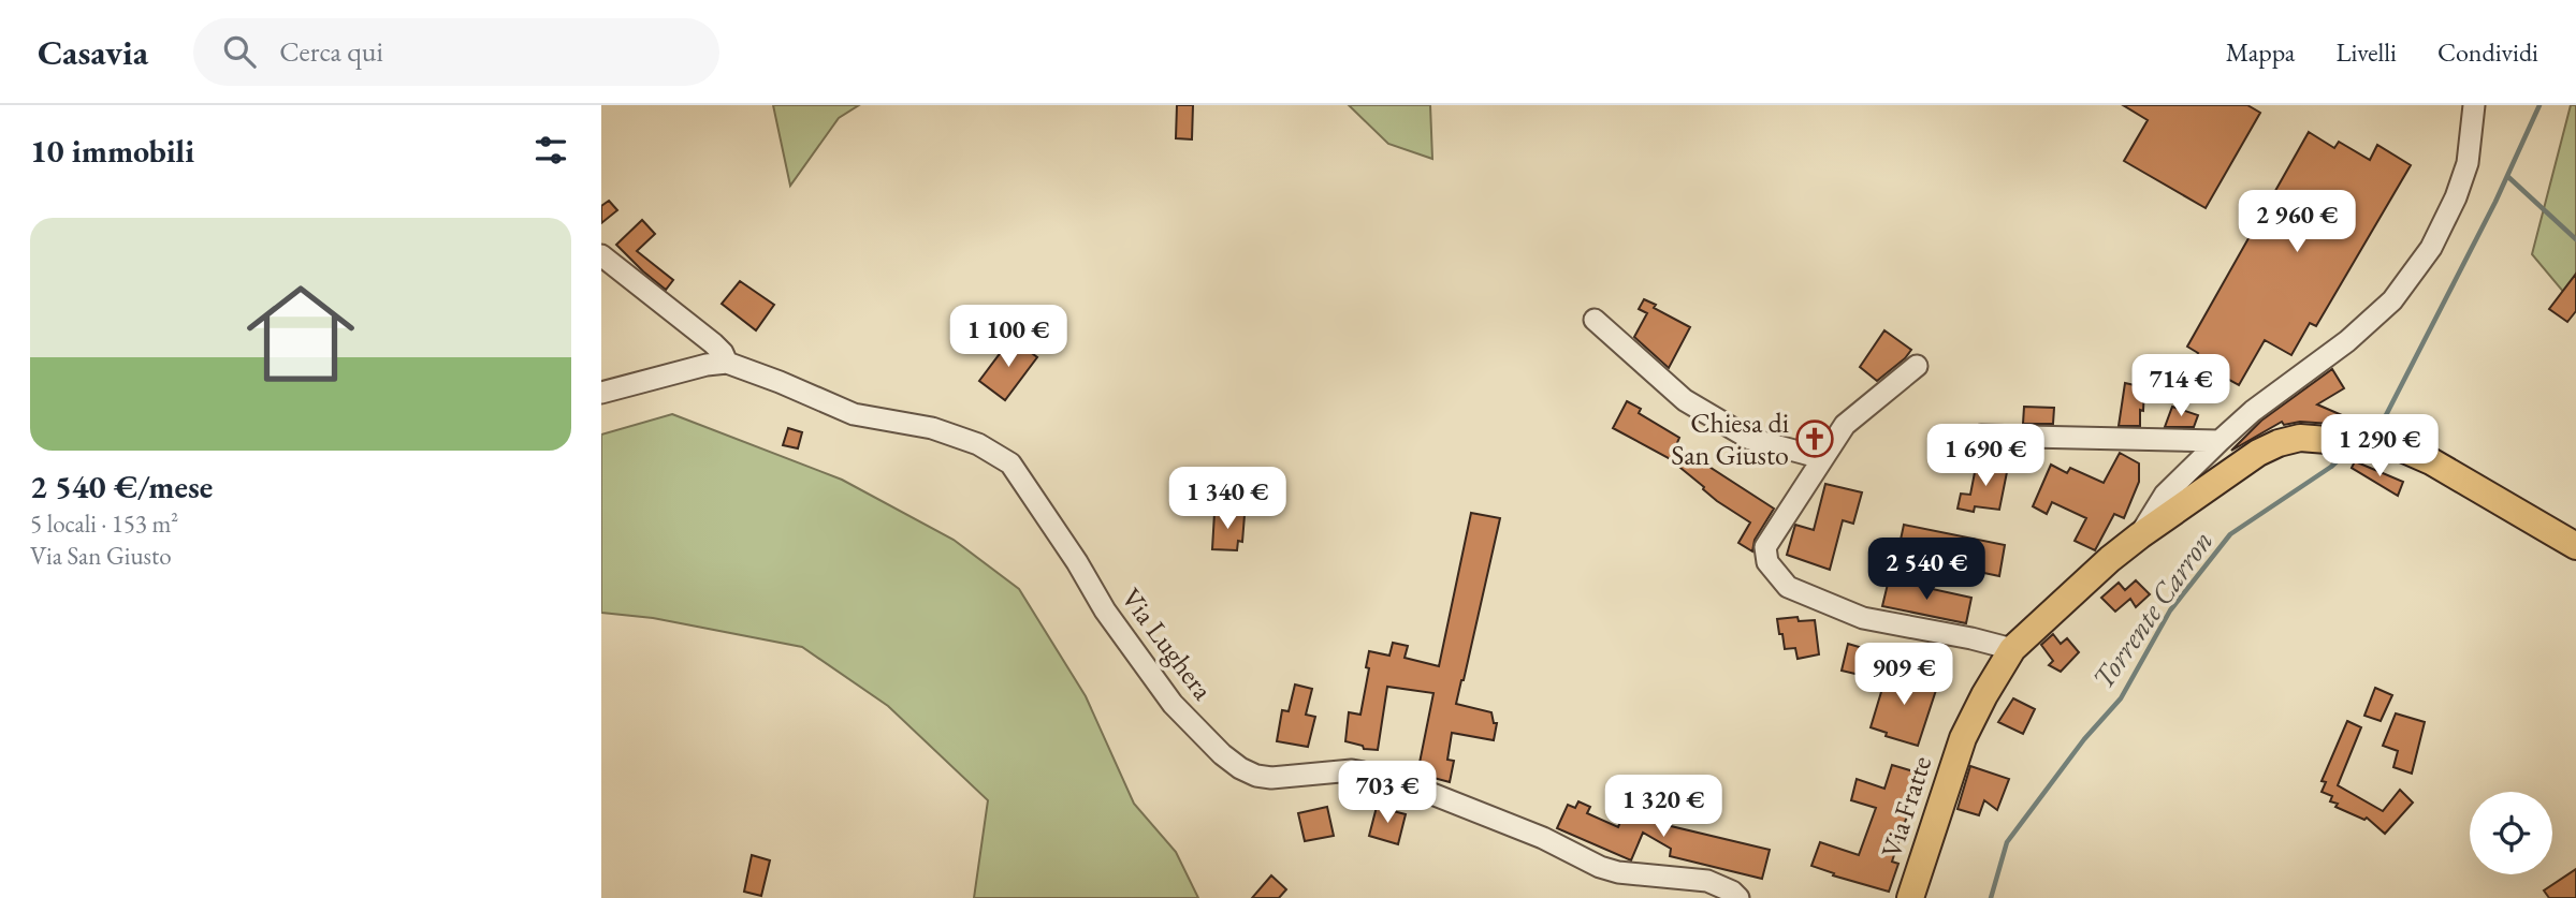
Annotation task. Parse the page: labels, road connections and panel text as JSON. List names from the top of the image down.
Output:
{
  "streets": {
    "main road": ["Via Fratte"],
    "street": ["Via Lughera"]
  },
  "water": ["Torrente Carron"],
  "places": {
    "church": ["Chiesa di San Giusto"]
  },
  "page": {
    "header": "Casavia",
    "search": "Cerca qui",
    "nav": ["Mappa", "Livelli", "Condividi"],
    "heading": "10 immobili",
    "price": [
      "2 960 €",
      "1 100 €",
      "714 €",
      "1 290 €",
      "1 690 €",
      "1 340 €",
      "2 540 €",
      "909 €",
      "703 €",
      "1 320 €"
    ],
    "list": [
      {
        "name": "2 540 €/mese",
        "note": "5 locali · 153 m² · Via San Giusto"
      }
    ]
  }
}
